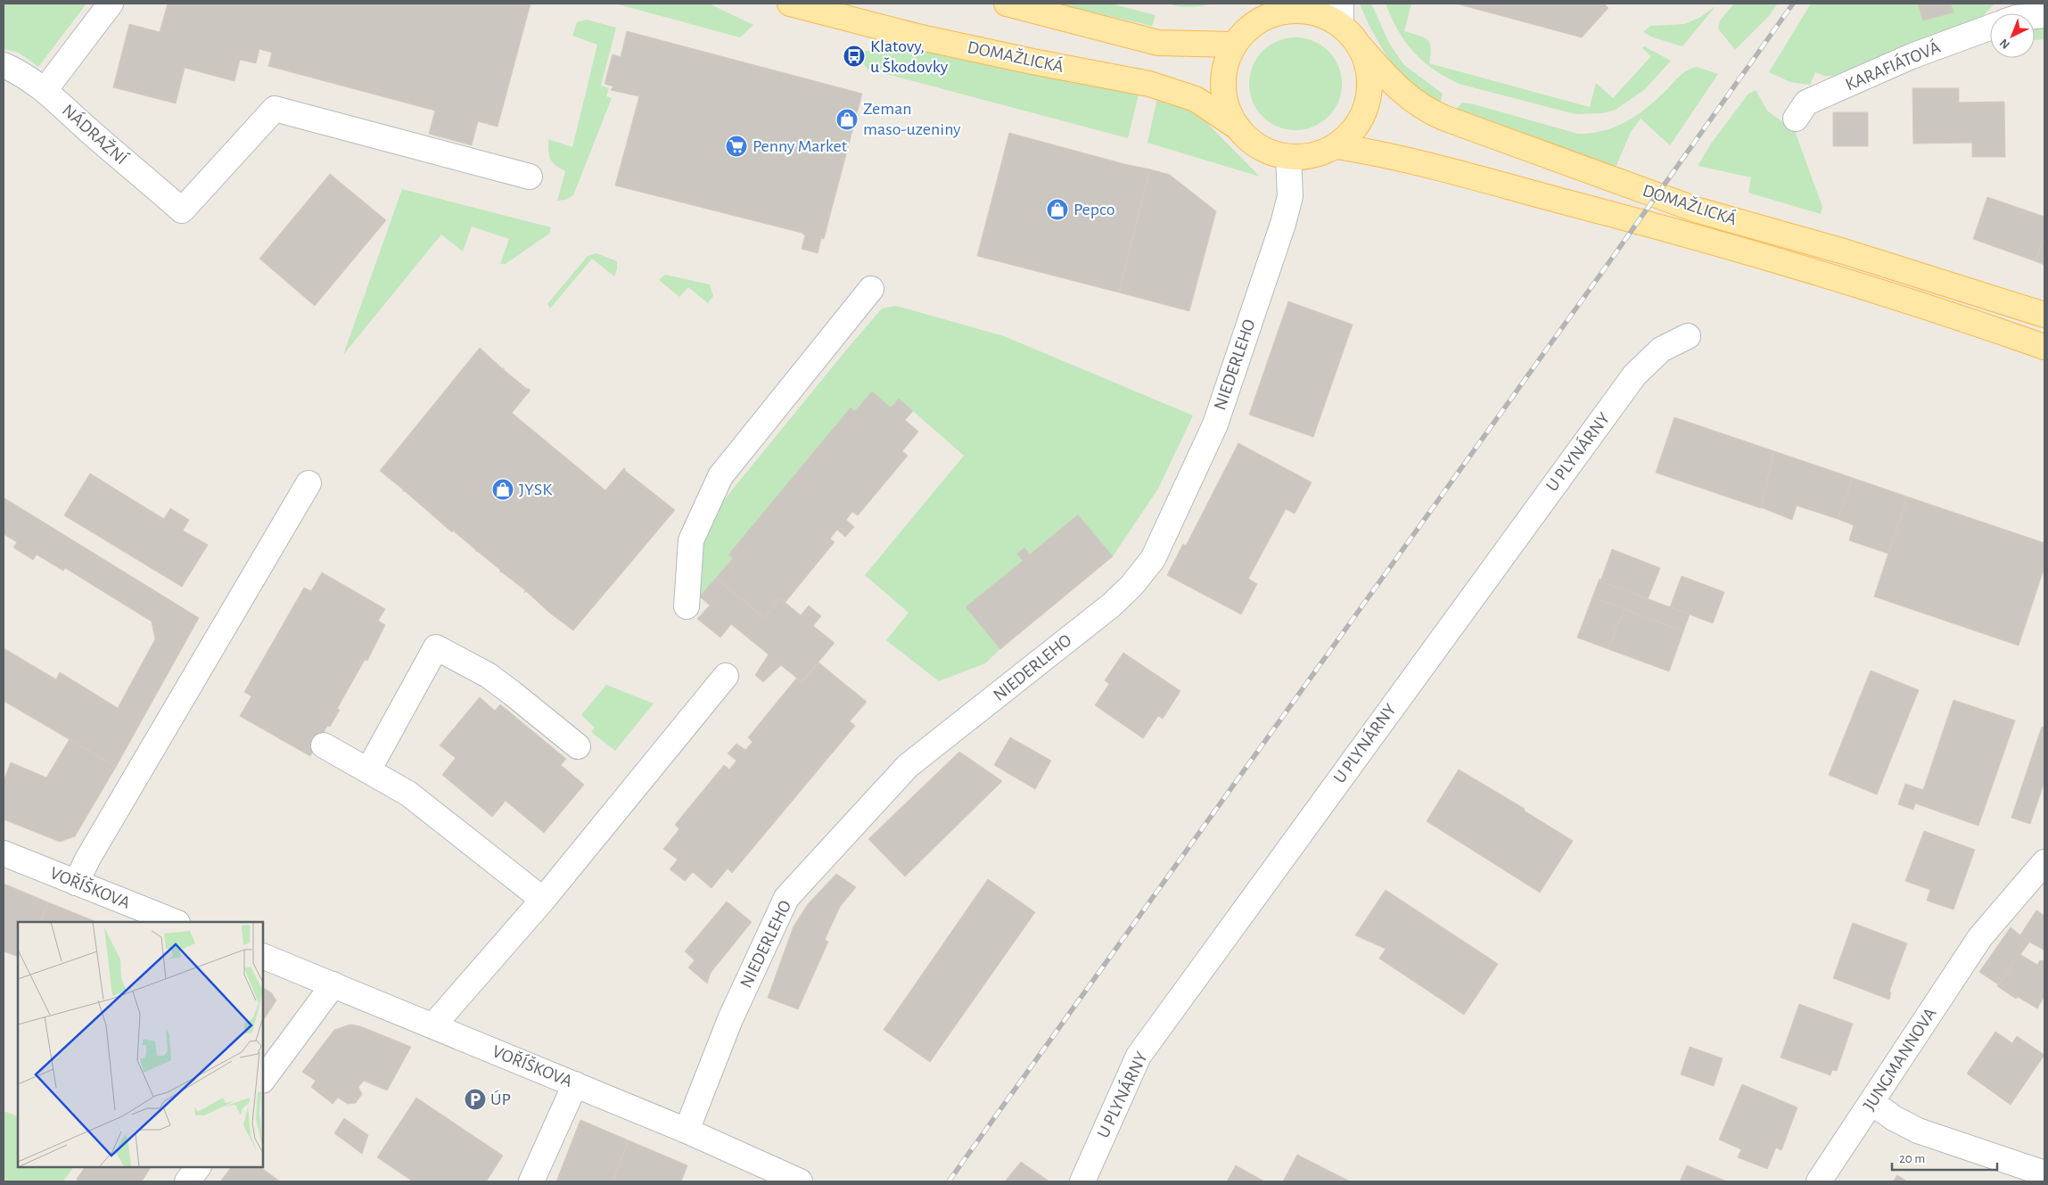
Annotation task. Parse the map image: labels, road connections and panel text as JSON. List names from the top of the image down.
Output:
{
  "streets": {
    "main road": ["DOMAŽLICKÁ"],
    "street": [
      "KARAFIÁTOVÁ",
      "NÁDRAŽNÍ",
      "NIEDERLEHO",
      "U PLYNÁRNY",
      "VOŘÍŠKOVA",
      "JUNGMANNOVA"
    ]
  },
  "crossings": [
    ["DOMAŽLICKÁ", "NIEDERLEHO"],
    ["NIEDERLEHO", "VOŘÍŠKOVA"]
  ],
  "places": {
    "bus stop": ["Klatovy, u Škodovky"],
    "shop": ["Zeman maso-uzeniny", "Pepco", "JYSK"],
    "supermarket": ["Penny Market"],
    "parking": ["ÚP"]
  },
  "scale_bar": "20 m",
  "north": "bottom left"
}
